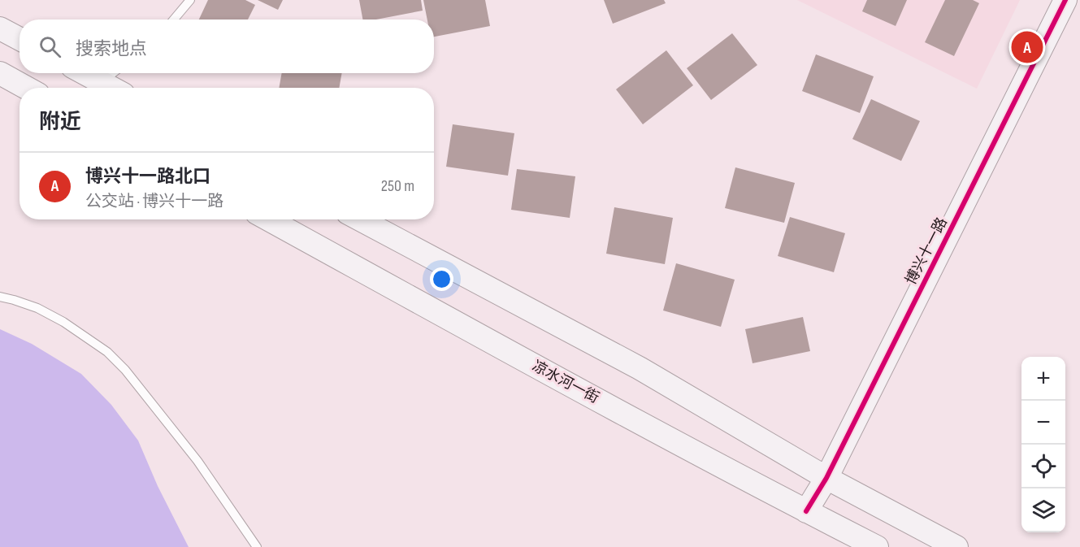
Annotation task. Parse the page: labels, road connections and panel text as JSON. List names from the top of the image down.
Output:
{
  "streets": {
    "main road": ["博兴十一路", "凉水河一街"]
  },
  "crossings": [
    ["博兴十一路", "凉水河一街"]
  ],
  "page": {
    "search": "搜索地点",
    "pins": "A",
    "heading": "附近",
    "list": [
      {
        "mark": "A",
        "name": "博兴十一路北口",
        "note": "公交站 · 博兴十一路",
        "value": "250 m"
      }
    ],
    "map_buttons": ["+", "−"]
  }
}
